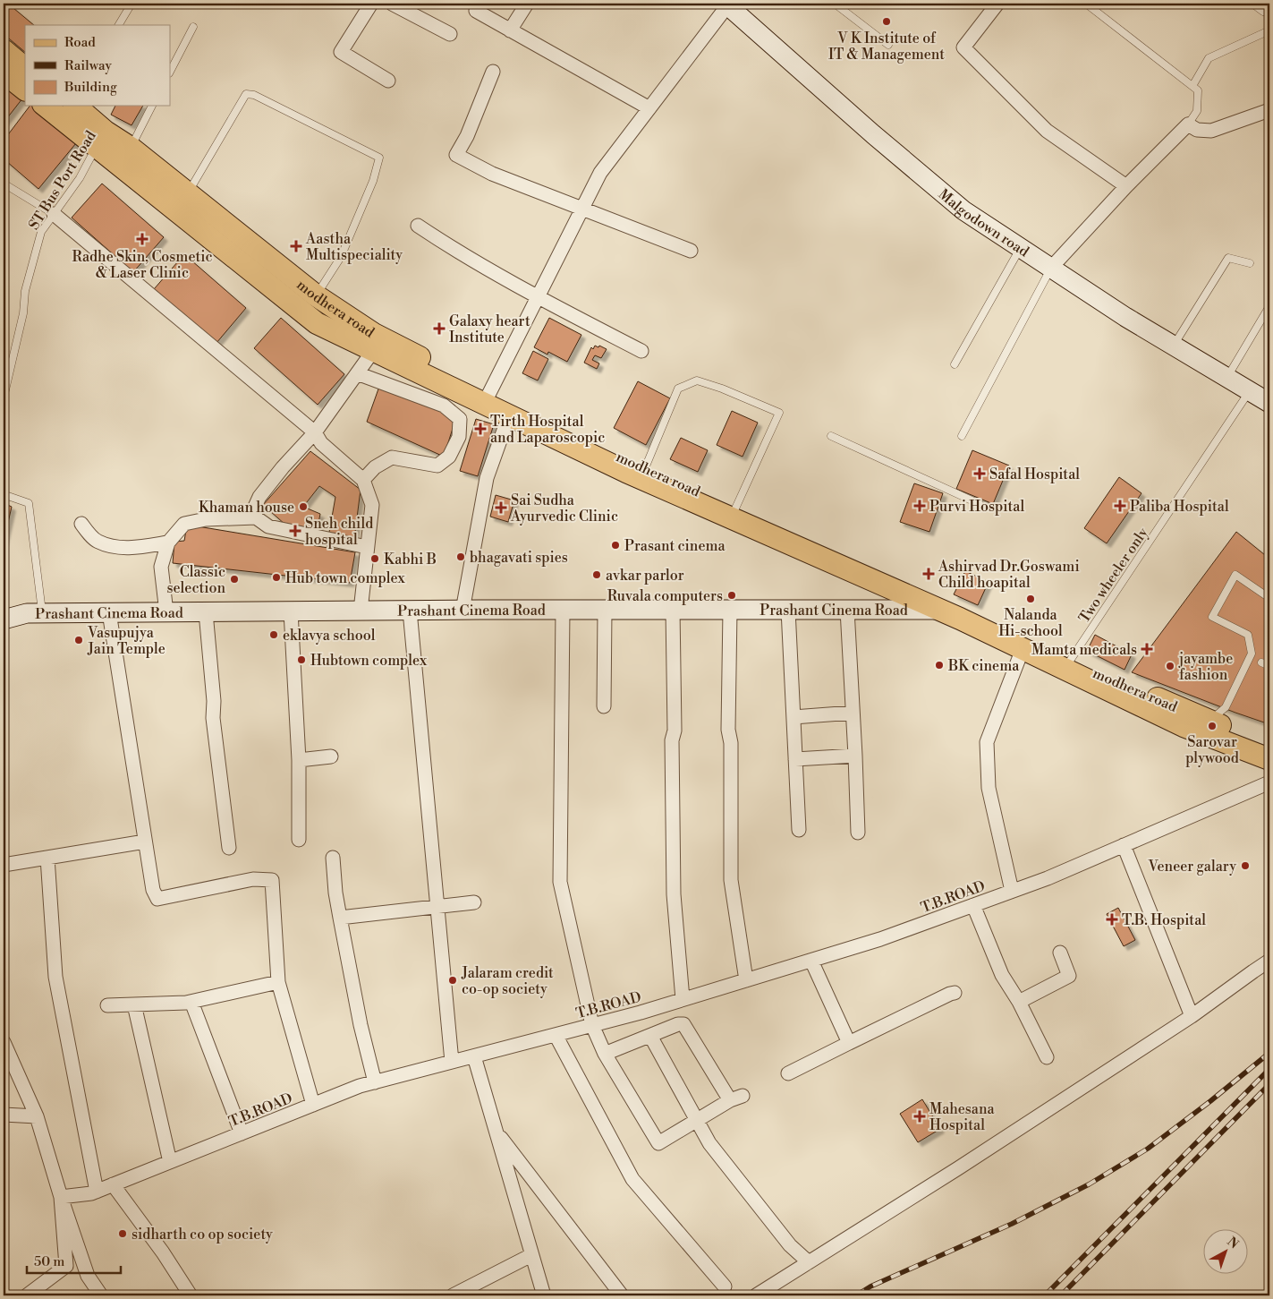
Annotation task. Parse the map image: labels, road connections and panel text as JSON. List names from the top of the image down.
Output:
{
  "streets": {
    "main road": ["modhera road"],
    "street": ["Malgodown road", "Prashant Cinema Road", "T.B.ROAD"],
    "lane": ["ST Bus Port Road", "Two wheeler only"]
  },
  "crossings": [
    ["ST Bus Port Road", "modhera road"],
    ["Malgodown road", "Two wheeler only"],
    ["modhera road", "Two wheeler only"]
  ],
  "places": {
    "other": [
      "V K Institute of IT & Management",
      "Khaman house",
      "Prasant cinema",
      "bhagavati spies",
      "Kabhi B",
      "avkar parlor",
      "Hub town complex",
      "Classic selection",
      "Ruvala computers",
      "Nalanda Hi-school",
      "eklavya school",
      "Vasupujya Jain Temple",
      "Hubtown complex",
      "BK cinema",
      "jayambe fashion",
      "Sarovar plywood",
      "Veneer galary",
      "Jalaram credit co-op society",
      "sidharth co op society"
    ],
    "health": [
      "Radhe Skin, Cosmetic & Laser Clinic",
      "Aastha Multispeciality",
      "Galaxy heart Institute",
      "Tirth Hospital and Laparoscopic",
      "Safal Hospital",
      "Purvi Hospital",
      "Paliba Hospital",
      "Sai Sudha Ayurvedic Clinic",
      "Sneh child hospital",
      "Ashirvad Dr.Goswami Child hoapital",
      "Mamta medicals",
      "T.B. Hospital",
      "Mahesana Hospital"
    ]
  },
  "legend": ["Road", "Railway", "Building"],
  "scale_bar": "50 m",
  "north": "top right"
}
